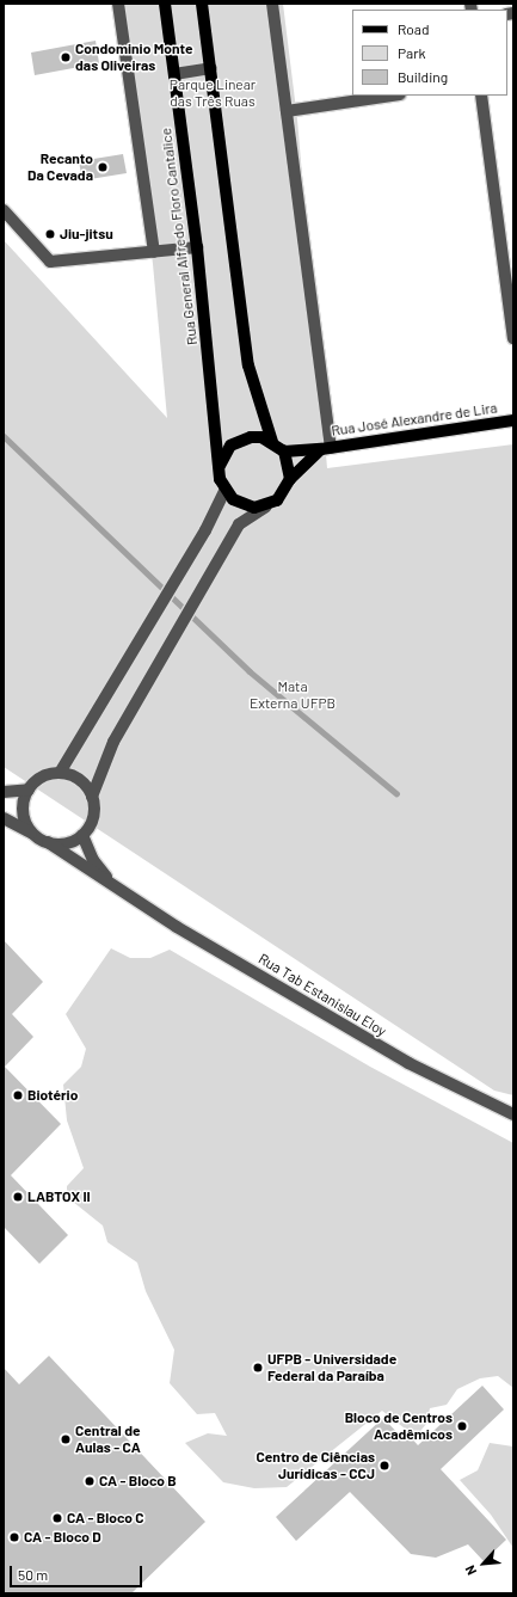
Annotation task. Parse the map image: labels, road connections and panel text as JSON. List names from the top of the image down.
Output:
{
  "streets": {
    "main road": ["Rua General Alfredo Floro Cantalice", "Rua José Alexandre de Lira"],
    "street": ["Rua Tab Estanislau Eloy"]
  },
  "crossings": [
    ["Rua General Alfredo Floro Cantalice", "Rua José Alexandre de Lira"]
  ],
  "parks": ["Parque Linear das Três Ruas", "Mata Externa UFPB"],
  "places": [
    "Condominio Monte das Oliveiras",
    "Recanto Da Cevada",
    "Jiu-jitsu",
    "Biotério",
    "LABTOX II",
    "UFPB - Universidade Federal da Paraíba",
    "Bloco de Centros Acadêmicos",
    "Central de Aulas - CA",
    "Centro de Ciências Jurídicas - CCJ",
    "CA - Bloco B",
    "CA - Bloco C",
    "CA - Bloco D"
  ],
  "legend": ["Road", "Park", "Building"],
  "scale_bar": "50 m",
  "north": "bottom left"
}
